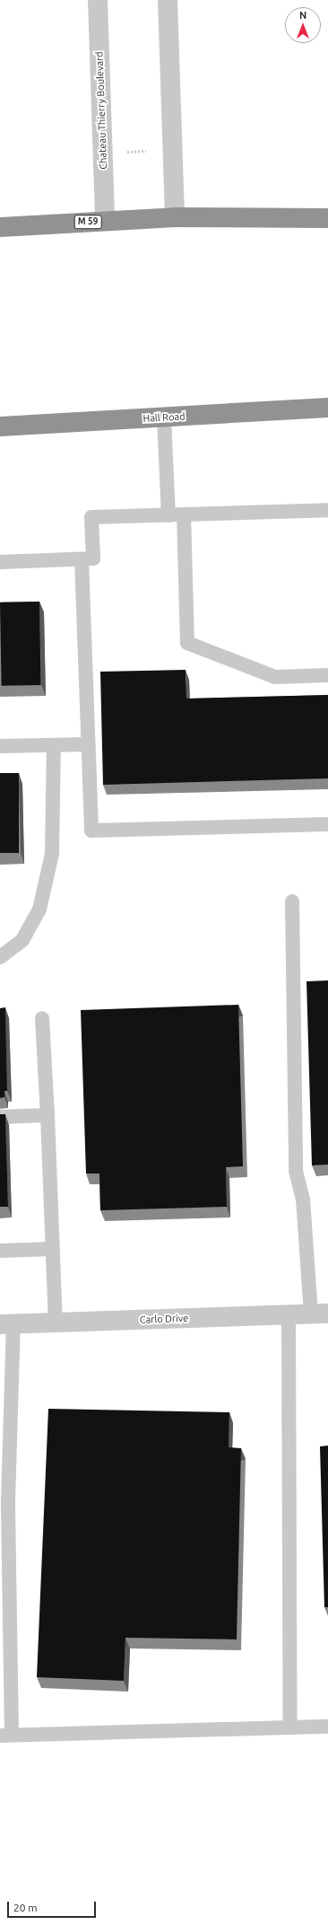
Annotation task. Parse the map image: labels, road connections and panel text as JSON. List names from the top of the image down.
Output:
{
  "streets": {
    "highway": ["M 59", "Hall Road"],
    "street": ["Chateau Thierry Boulevard", "Carlo Drive"]
  },
  "crossings": [
    ["Chateau Thierry Boulevard", "M 59"]
  ],
  "scale_bar": "20 m",
  "north": "top"
}
